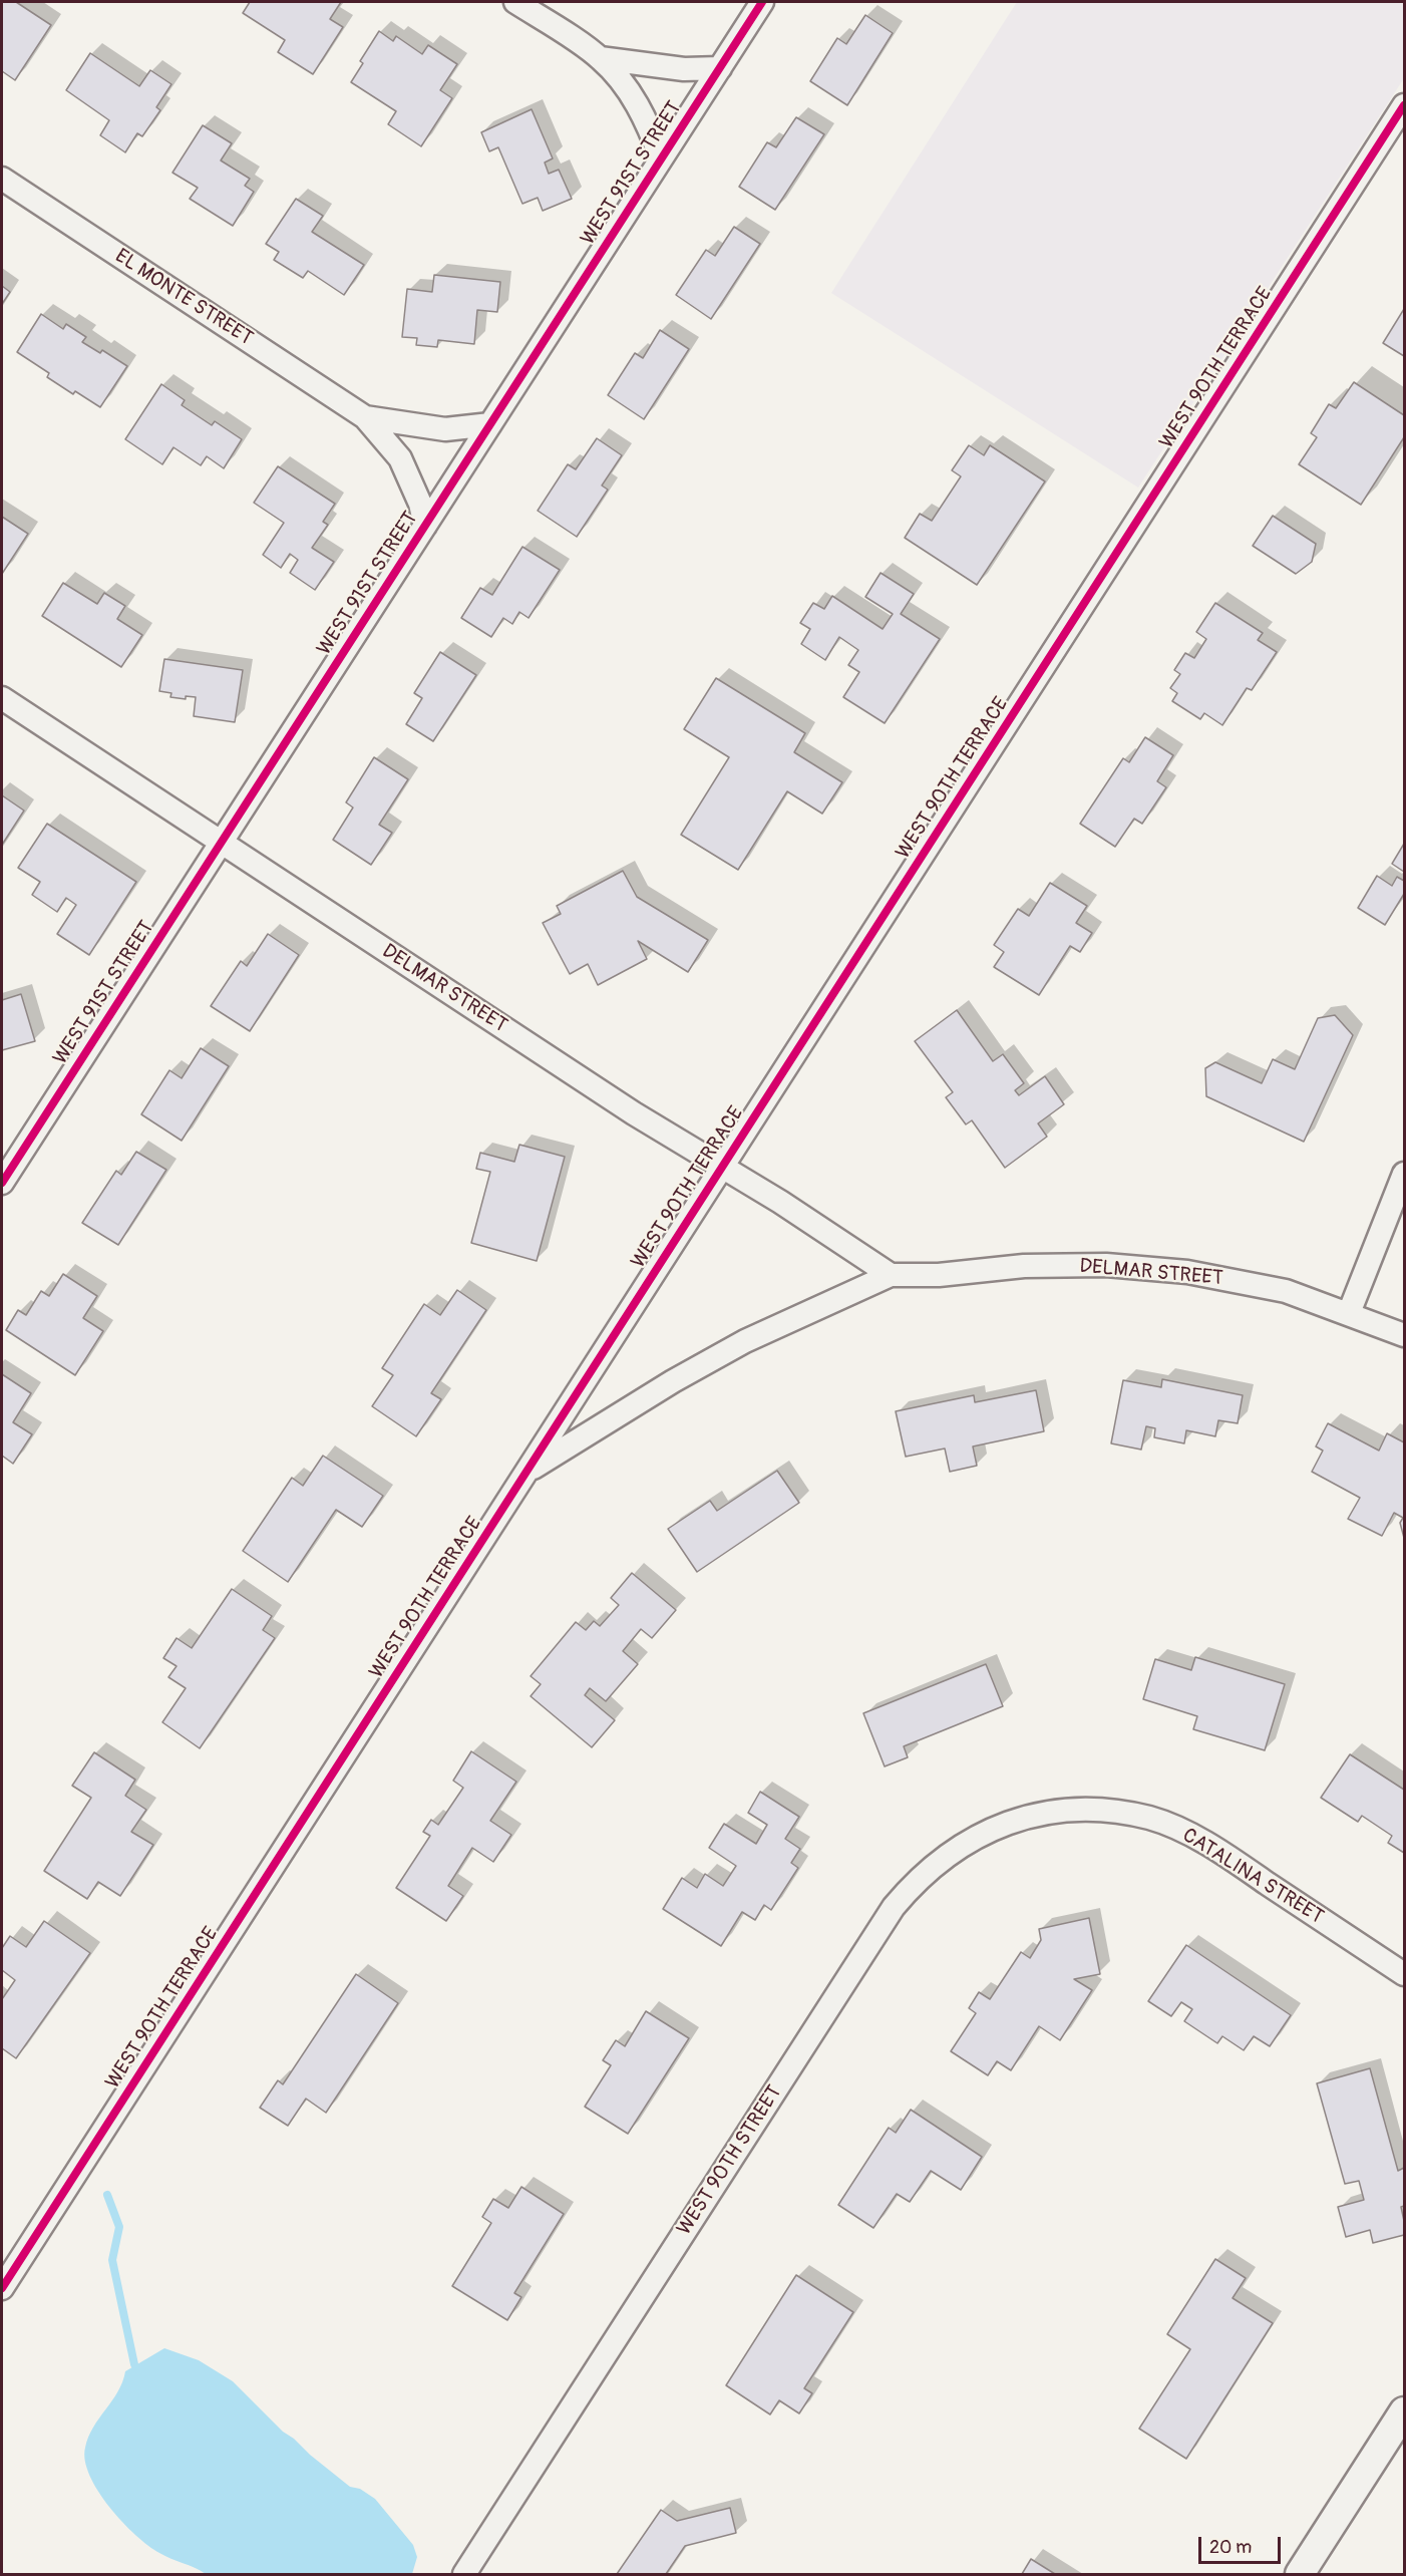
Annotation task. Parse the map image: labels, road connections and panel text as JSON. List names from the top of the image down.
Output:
{
  "streets": {
    "street": [
      "WEST 91ST STREET",
      "EL MONTE STREET",
      "WEST 90TH TERRACE",
      "DELMAR STREET",
      "CATALINA STREET",
      "WEST 90TH STREET"
    ]
  },
  "crossings": [
    ["WEST 91ST STREET", "EL MONTE STREET"],
    ["WEST 91ST STREET", "DELMAR STREET"],
    ["WEST 90TH TERRACE", "DELMAR STREET"],
    ["CATALINA STREET", "WEST 90TH STREET"]
  ],
  "scale_bar": "20 m"
}
